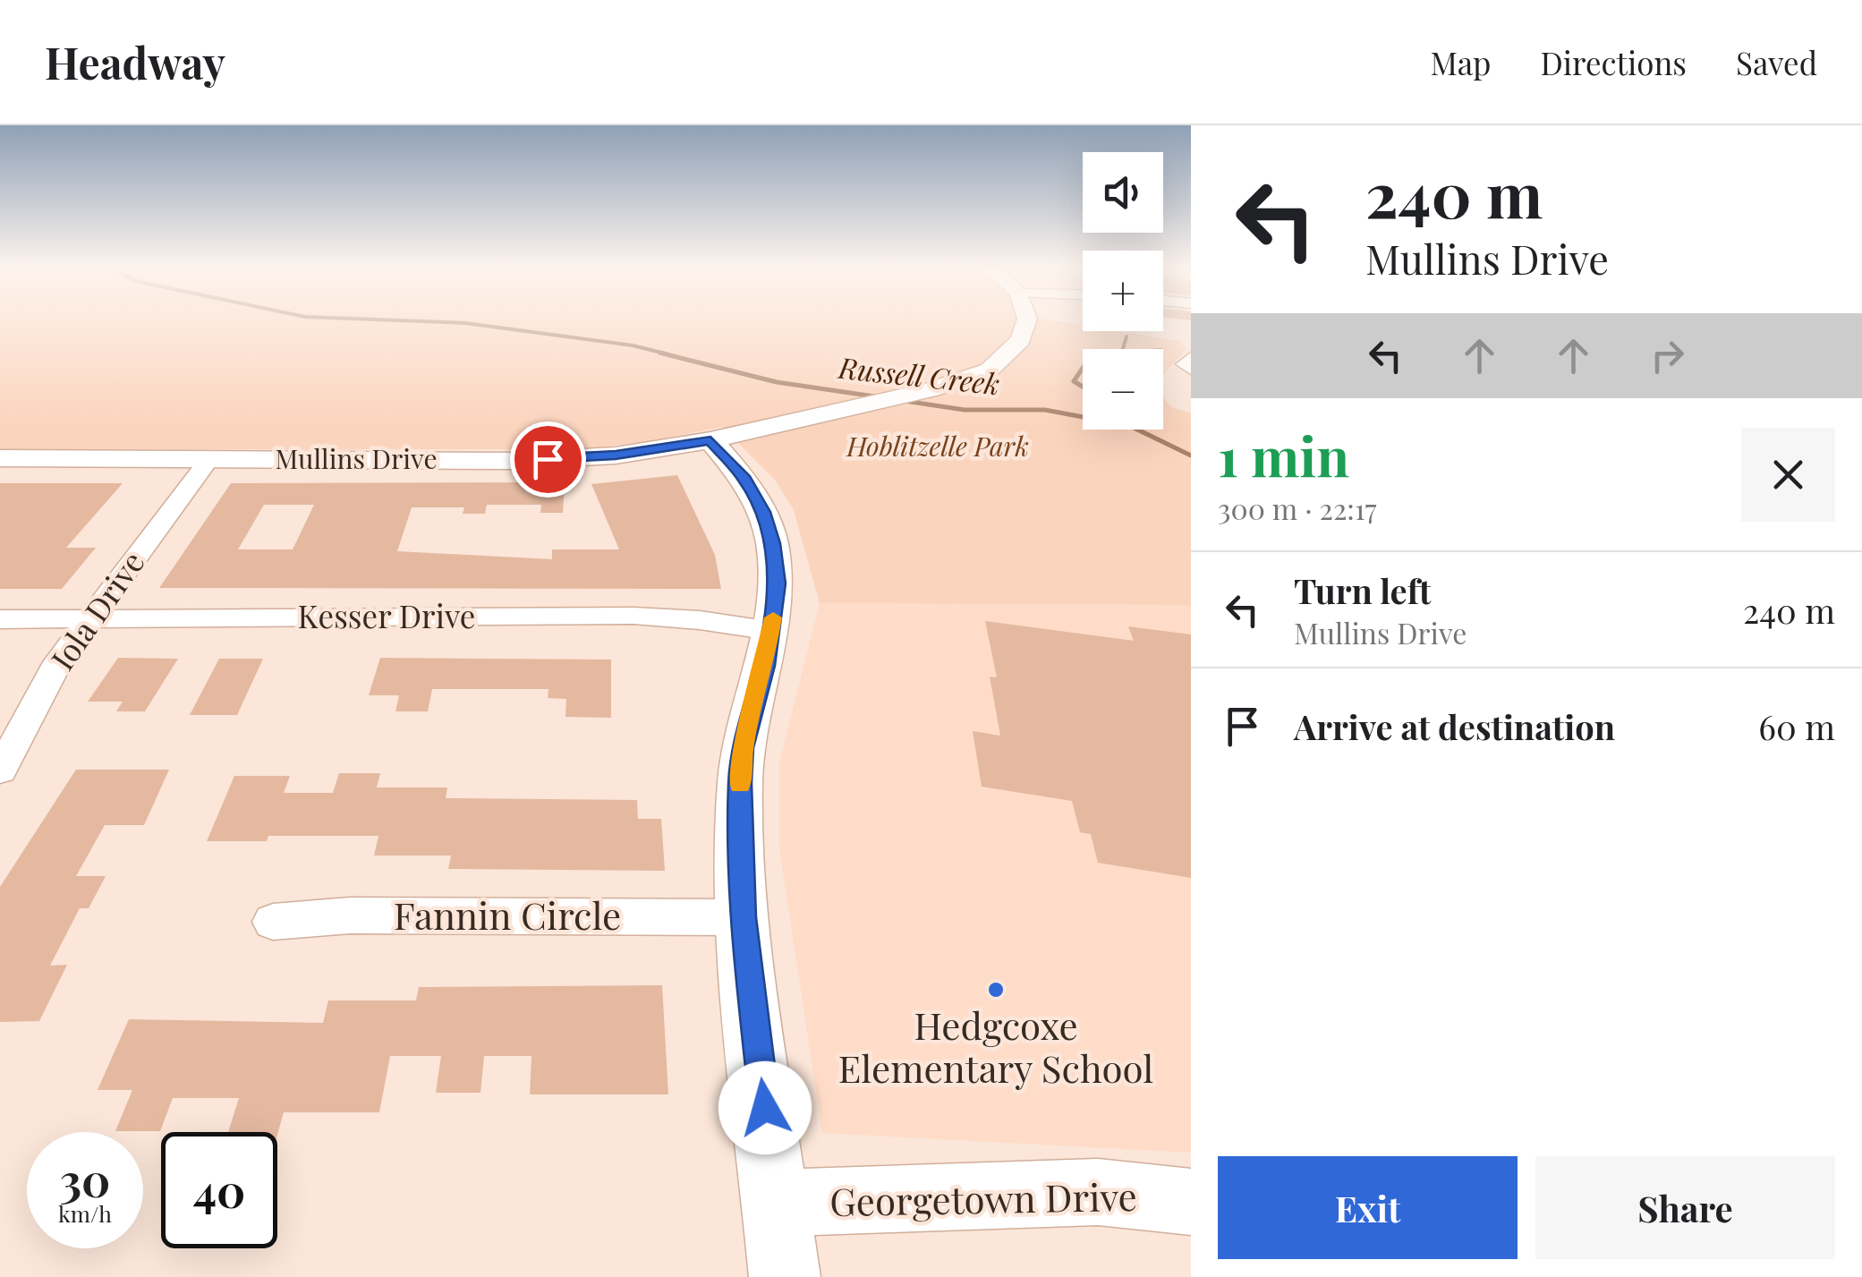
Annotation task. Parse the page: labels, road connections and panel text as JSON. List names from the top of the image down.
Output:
{
  "streets": {
    "street": [
      "Mullins Drive",
      "Iola Drive",
      "Kesser Drive",
      "Fannin Circle",
      "Georgetown Drive"
    ]
  },
  "crossings": [
    ["Mullins Drive", "Iola Drive"],
    ["Iola Drive", "Kesser Drive"]
  ],
  "water": ["Russell Creek"],
  "parks": ["Hoblitzelle Park"],
  "places": ["Hedgcoxe Elementary School"],
  "page": {
    "header": "Headway",
    "nav": ["Map", "Directions", "Saved"],
    "turn": ["240 m", "Mullins Drive"],
    "map_buttons": ["+", "−"],
    "heading": ["1 min", "300 m · 22:17"],
    "list": [
      {
        "name": "Turn left",
        "note": "Mullins Drive",
        "value": "240 m"
      },
      {
        "name": "Arrive at destination",
        "value": "60 m"
      }
    ],
    "speed": "30 km/h",
    "limit": "40",
    "buttons": ["Exit", "Share"]
  }
}
